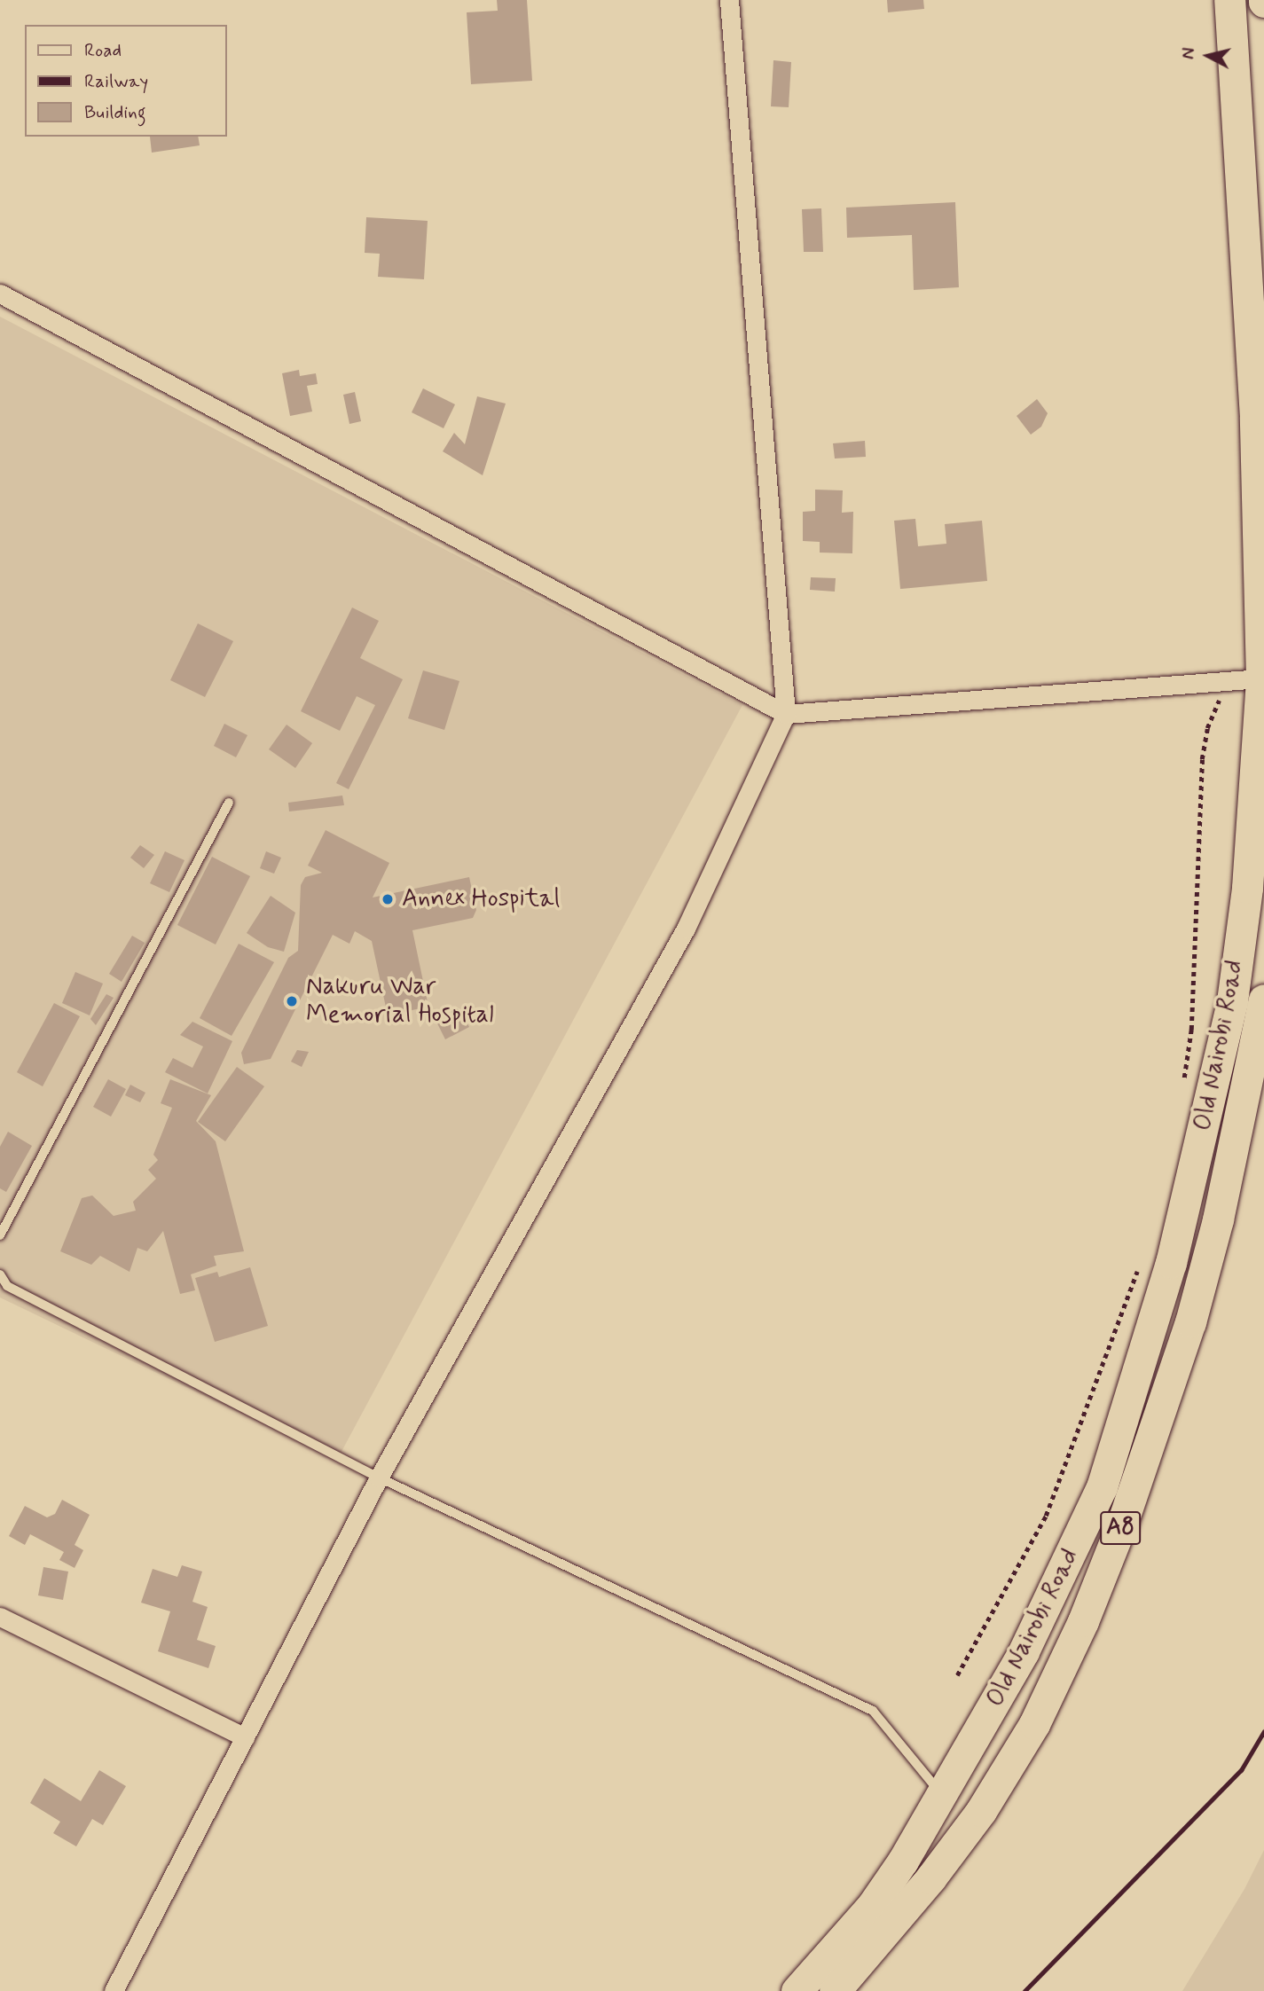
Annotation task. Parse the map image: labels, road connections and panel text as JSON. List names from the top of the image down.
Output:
{
  "streets": {
    "highway": ["Old Nairobi Road", "A8"]
  },
  "places": ["Annex Hospital", "Nakuru War Memorial Hospital"],
  "legend": ["Road", "Railway", "Building"],
  "north": "left"
}
